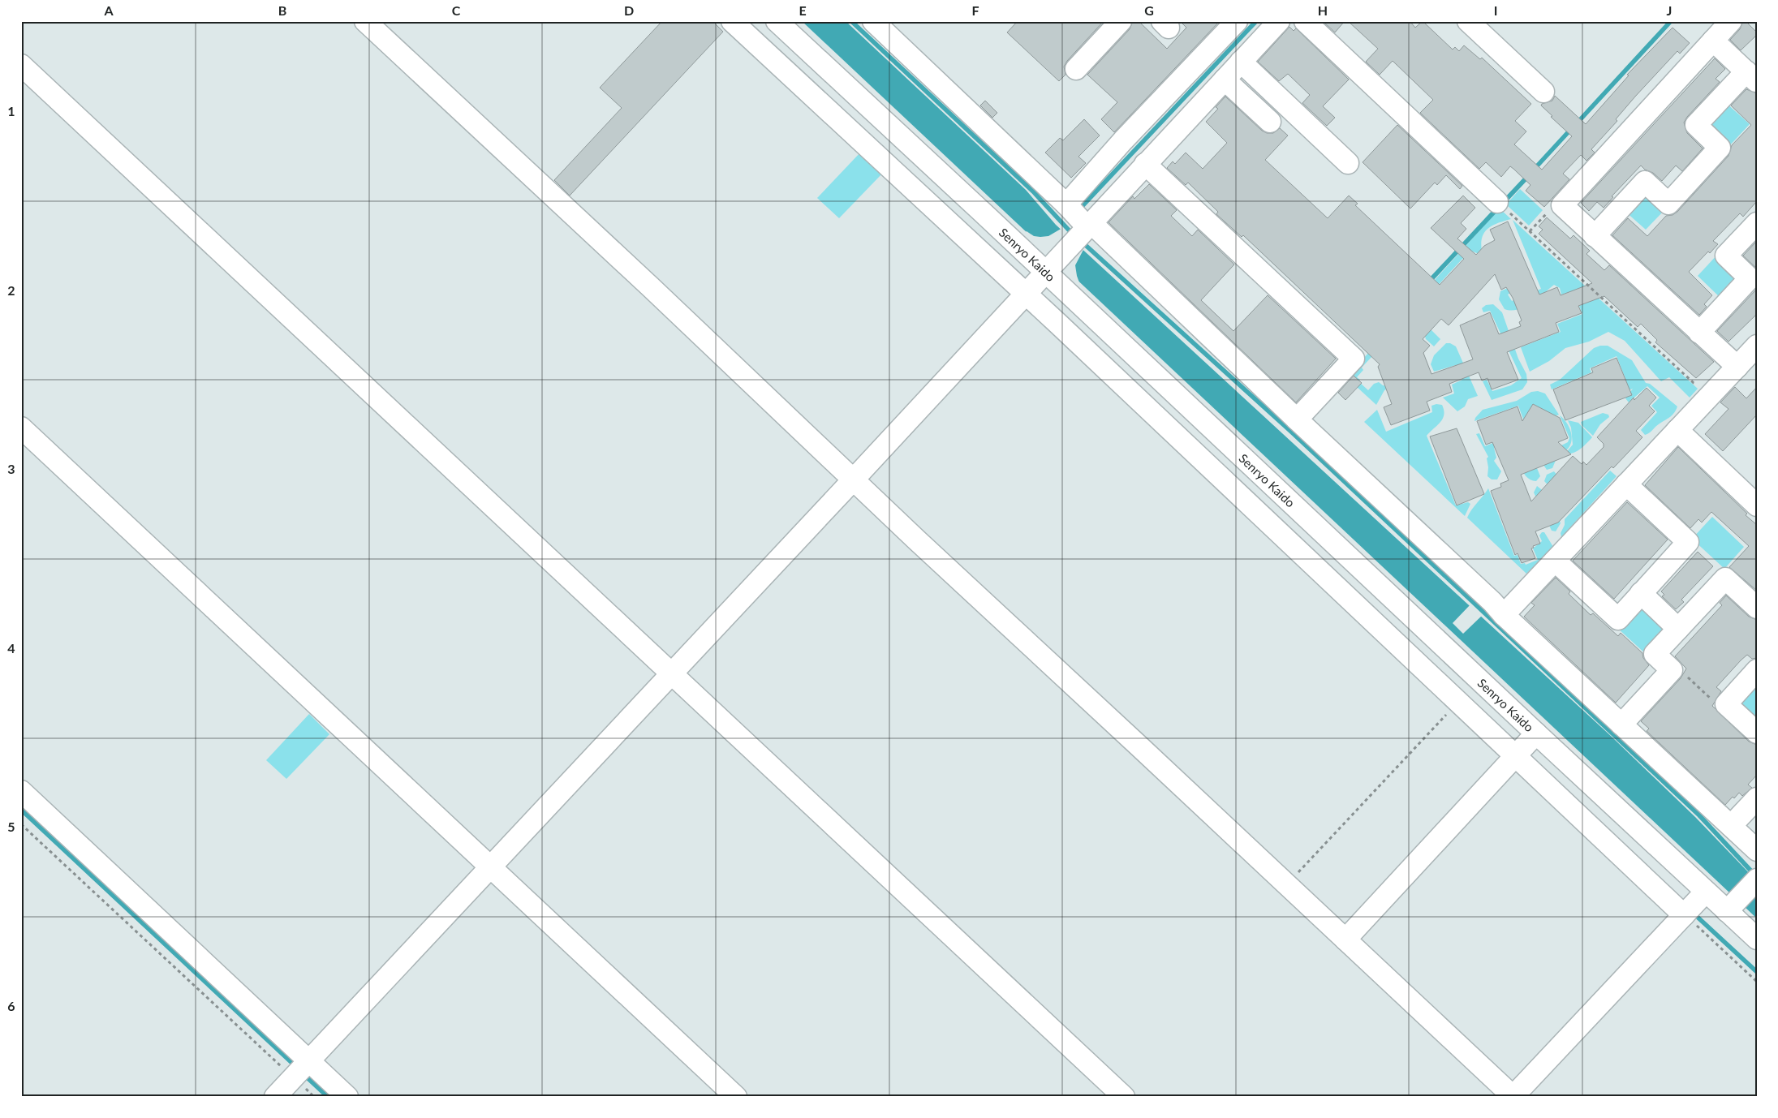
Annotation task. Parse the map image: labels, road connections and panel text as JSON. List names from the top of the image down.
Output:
{
  "streets": {
    "street": ["Senryo Kaido"]
  },
  "grid": {
    "columns": [
      "A",
      "B",
      "C",
      "D",
      "E",
      "F",
      "G",
      "H",
      "I",
      "J"
    ],
    "rows": [
      "1",
      "2",
      "3",
      "4",
      "5",
      "6"
    ]
  }
}
